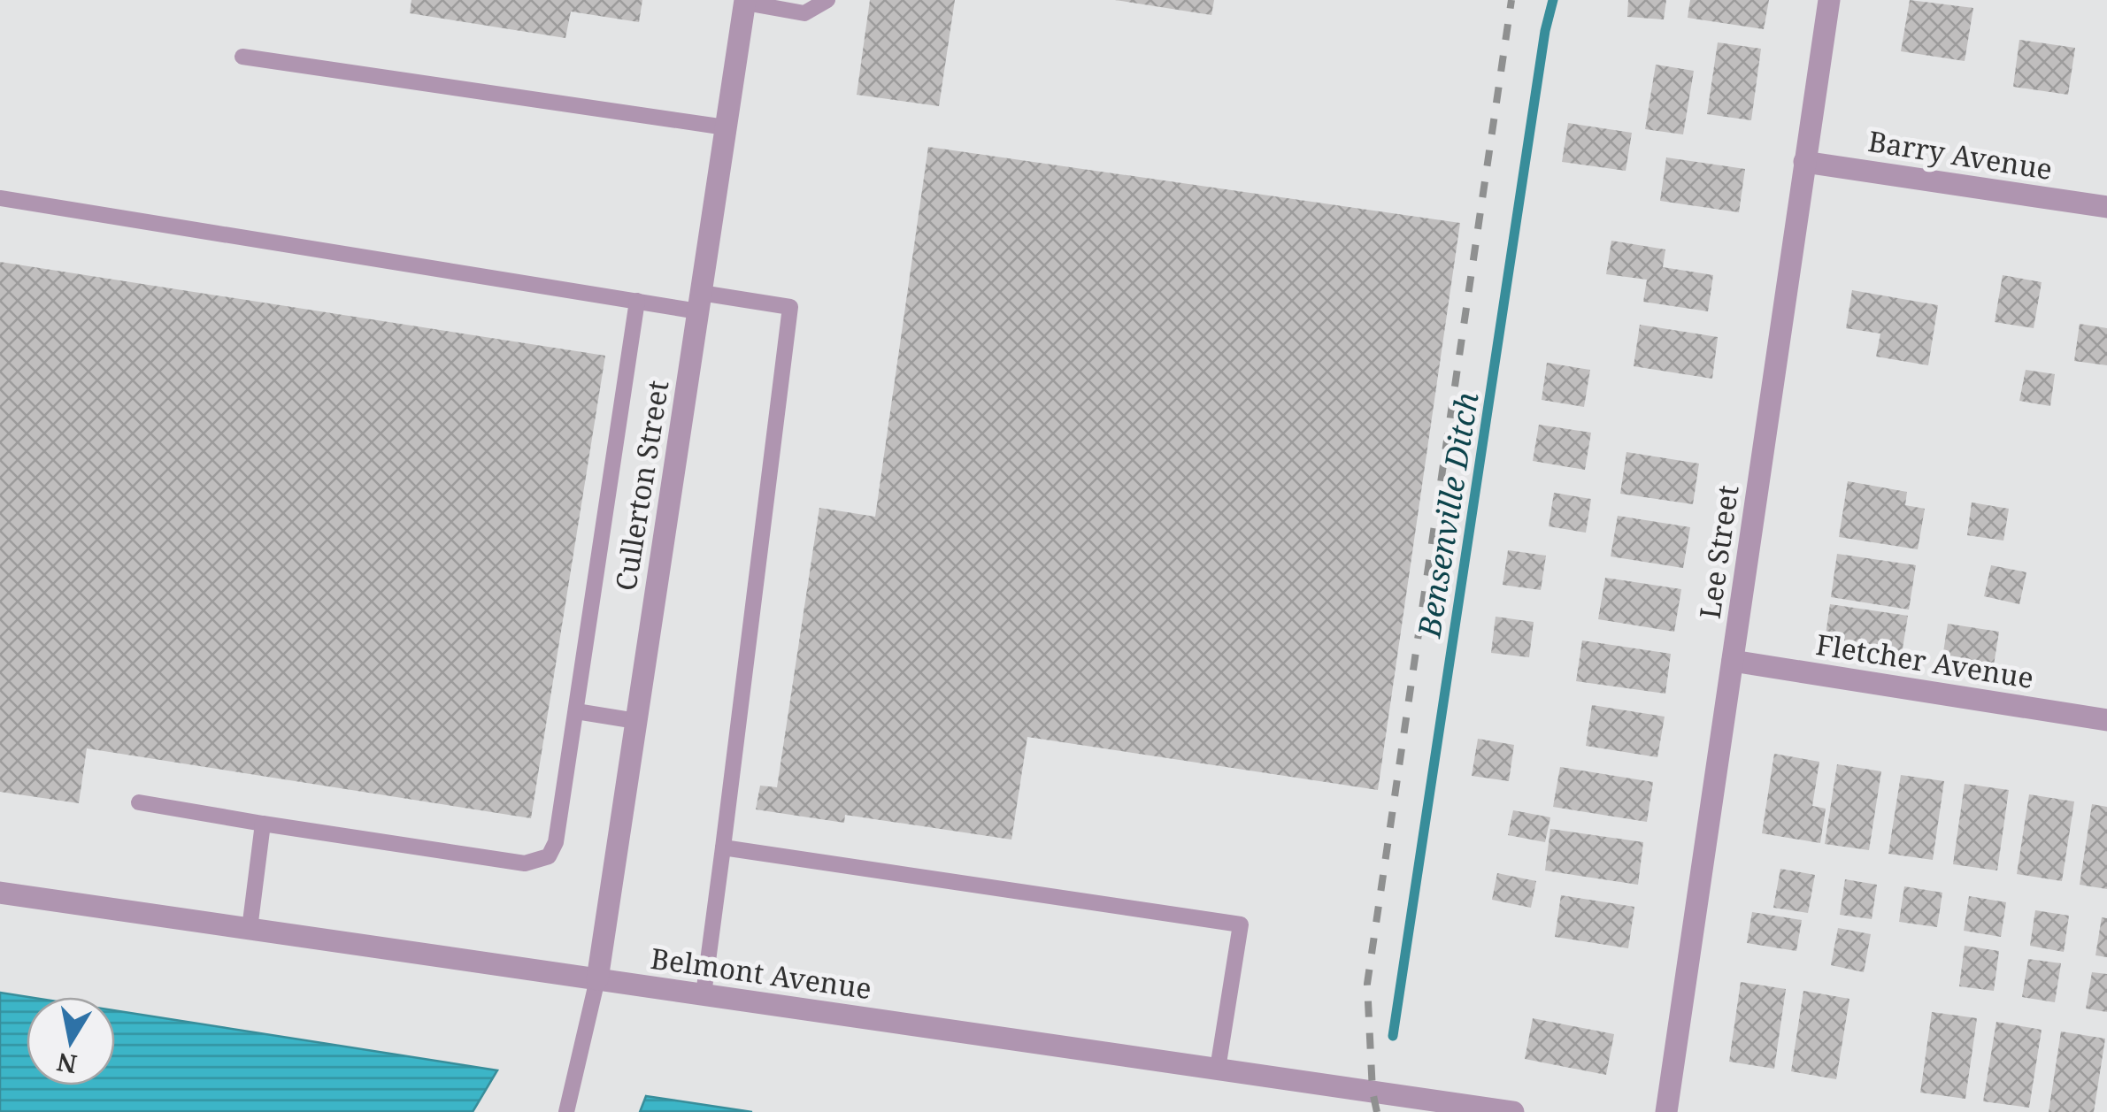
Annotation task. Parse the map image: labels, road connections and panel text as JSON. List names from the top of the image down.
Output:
{
  "streets": {
    "street": [
      "Barry Avenue",
      "Cullerton Street",
      "Lee Street",
      "Fletcher Avenue",
      "Belmont Avenue"
    ]
  },
  "crossings": [
    ["Barry Avenue", "Lee Street"],
    ["Cullerton Street", "Belmont Avenue"],
    ["Lee Street", "Fletcher Avenue"]
  ],
  "water": ["Bensenville Ditch"],
  "north": "bottom"
}
